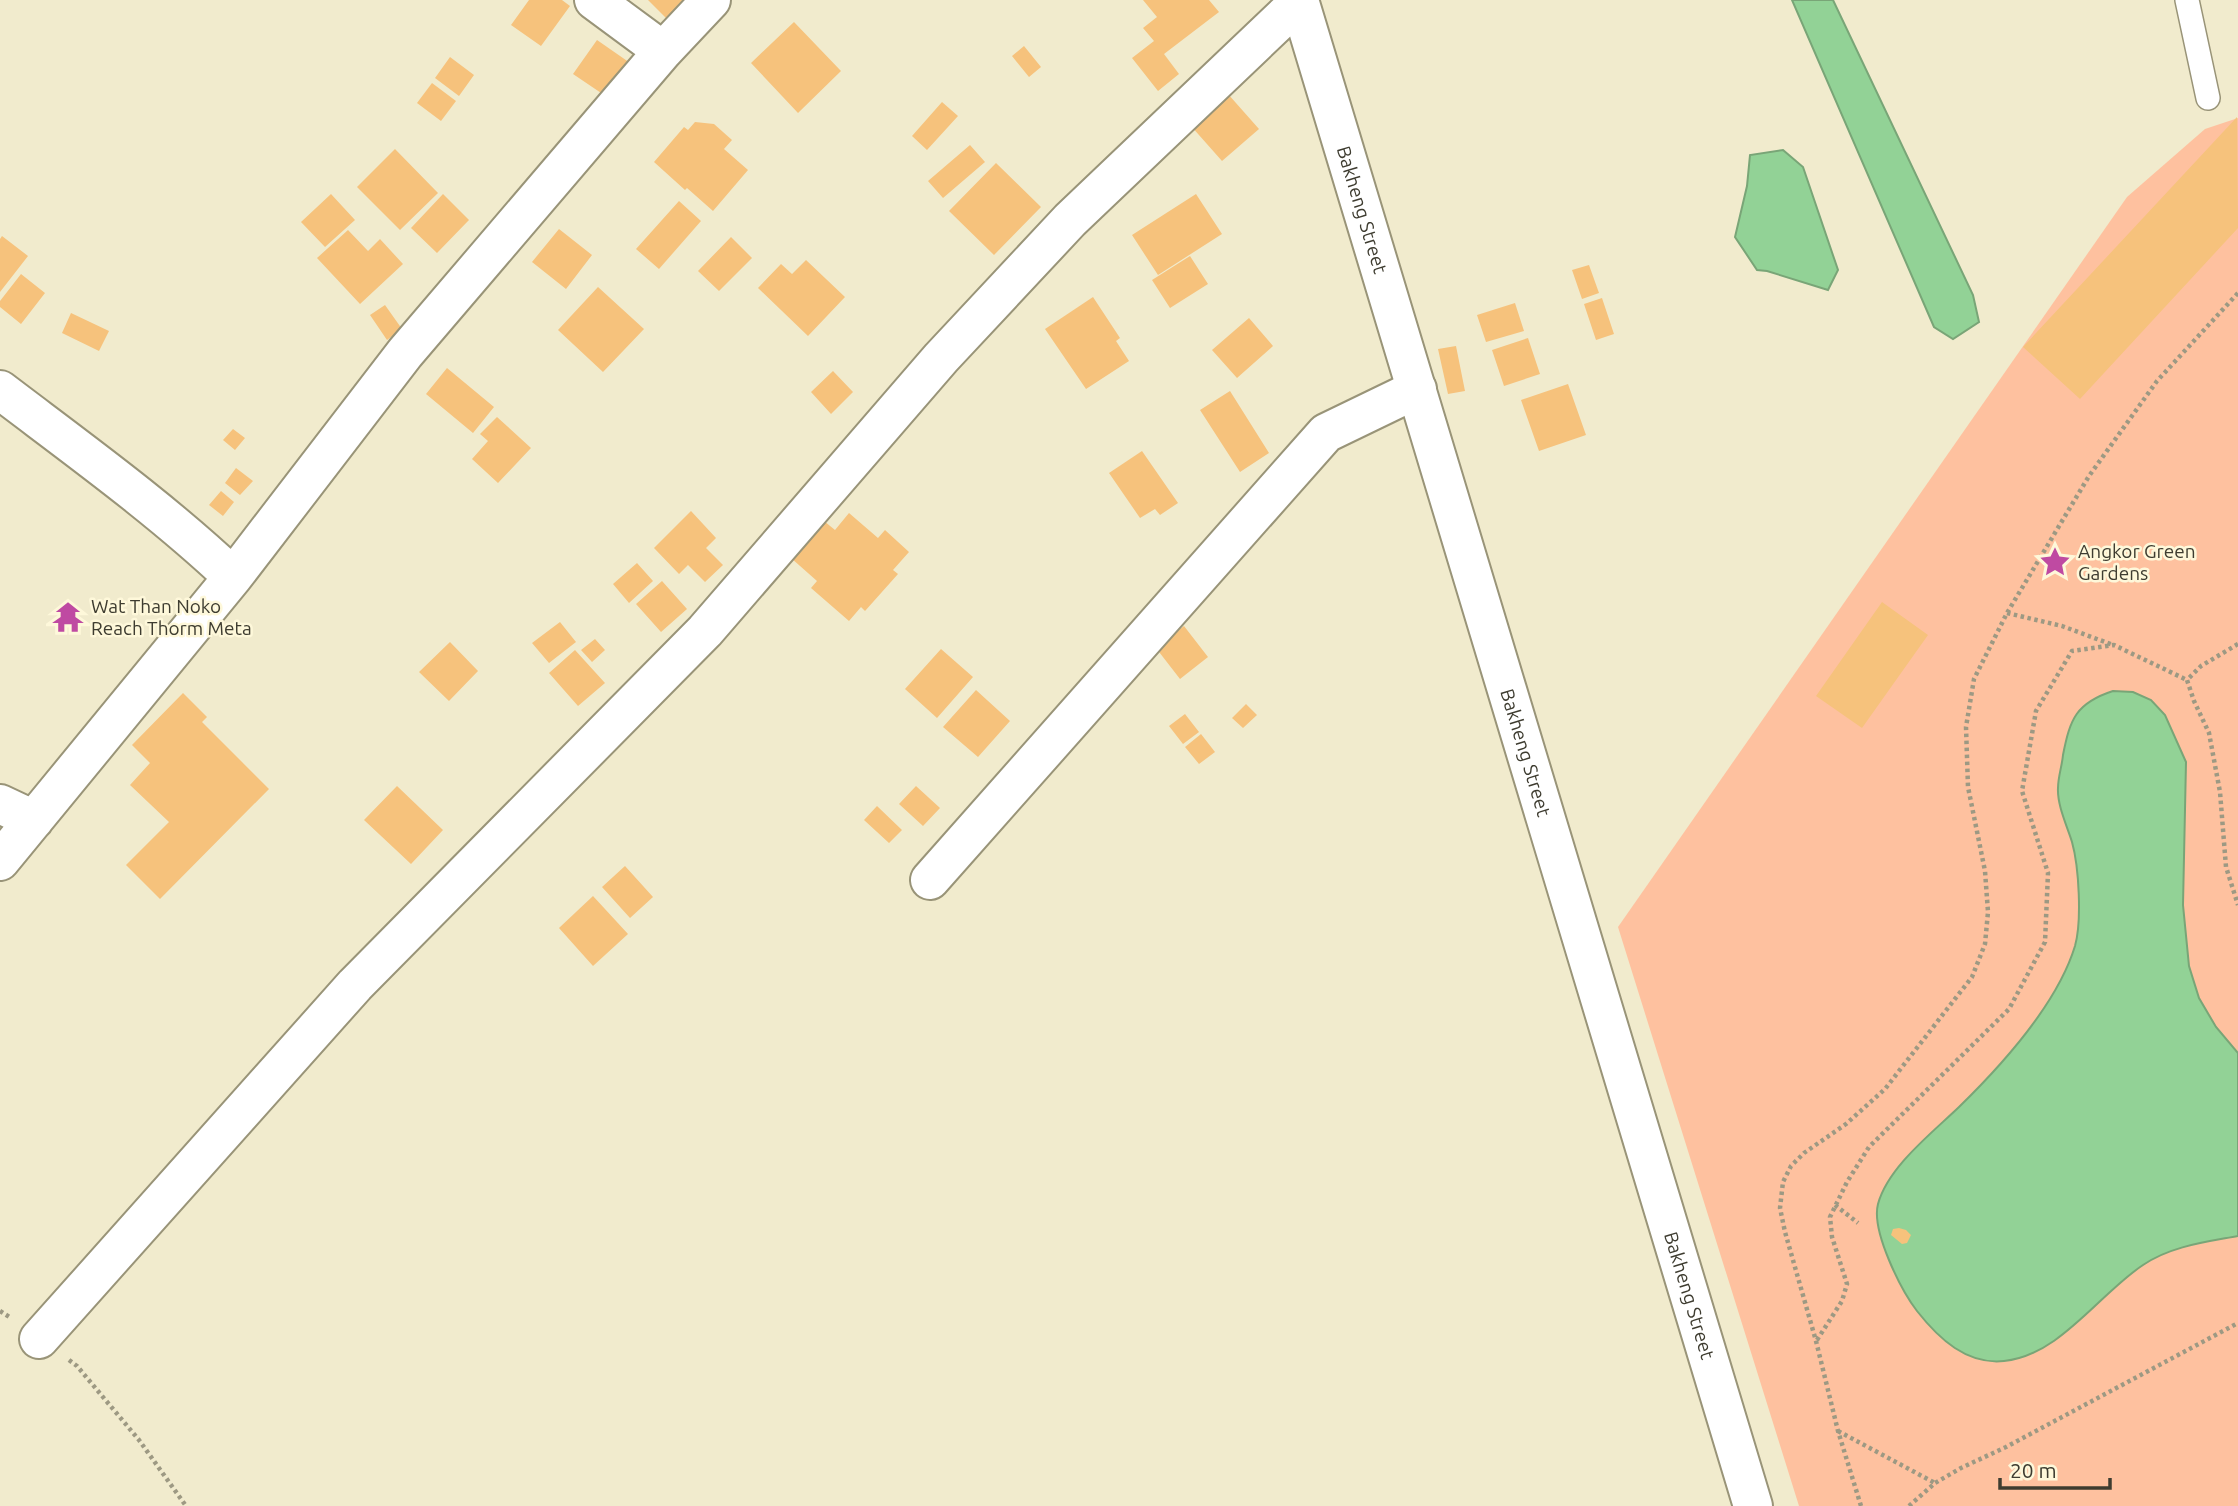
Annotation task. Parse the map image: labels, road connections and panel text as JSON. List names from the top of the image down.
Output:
{
  "streets": {
    "street": ["Bakheng Street"]
  },
  "places": {
    "place": ["Angkor Green Gardens"],
    "temple": ["Wat Than Noko Reach Thorm Meta"]
  },
  "scale_bar": "20 m"
}
